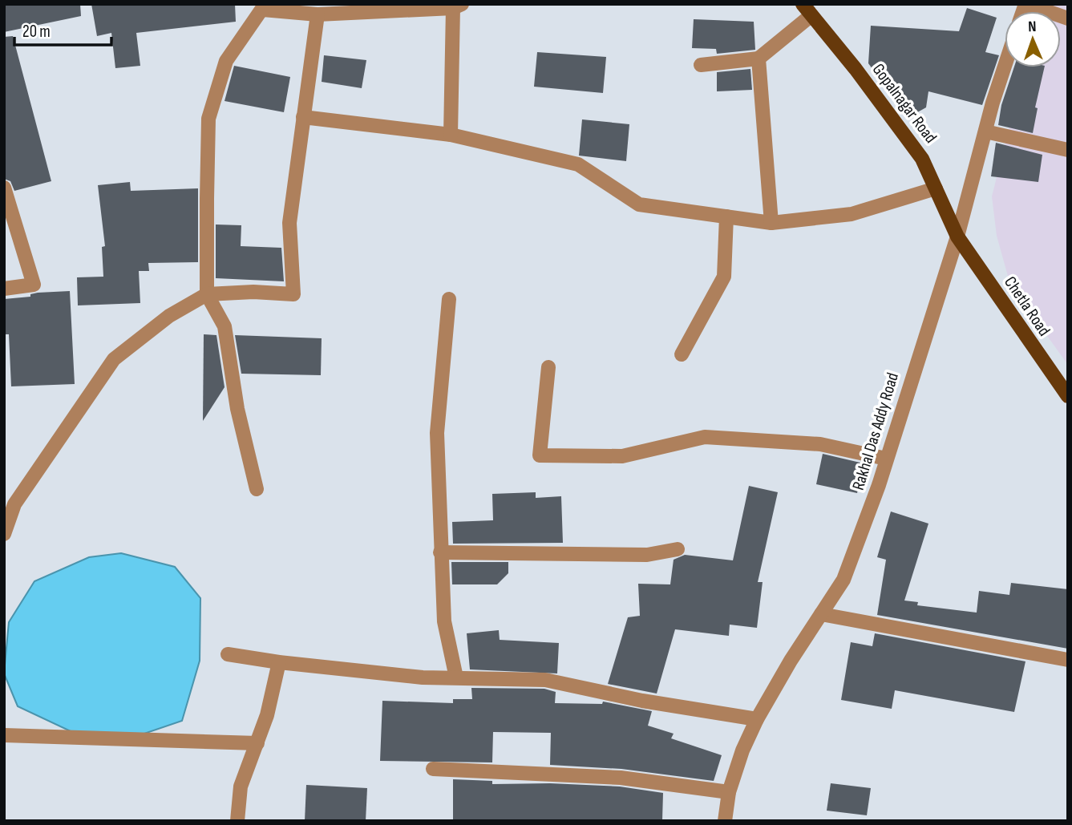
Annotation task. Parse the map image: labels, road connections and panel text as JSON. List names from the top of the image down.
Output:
{
  "streets": {
    "main road": ["Gopalnagar Road", "Chetla Road"],
    "street": ["Rakhal Das Addy Road"]
  },
  "crossings": [
    ["Gopalnagar Road", "Chetla Road"],
    ["Gopalnagar Road", "Rakhal Das Addy Road"],
    ["Chetla Road", "Rakhal Das Addy Road"]
  ],
  "scale_bar": "20 m",
  "north": "top"
}
